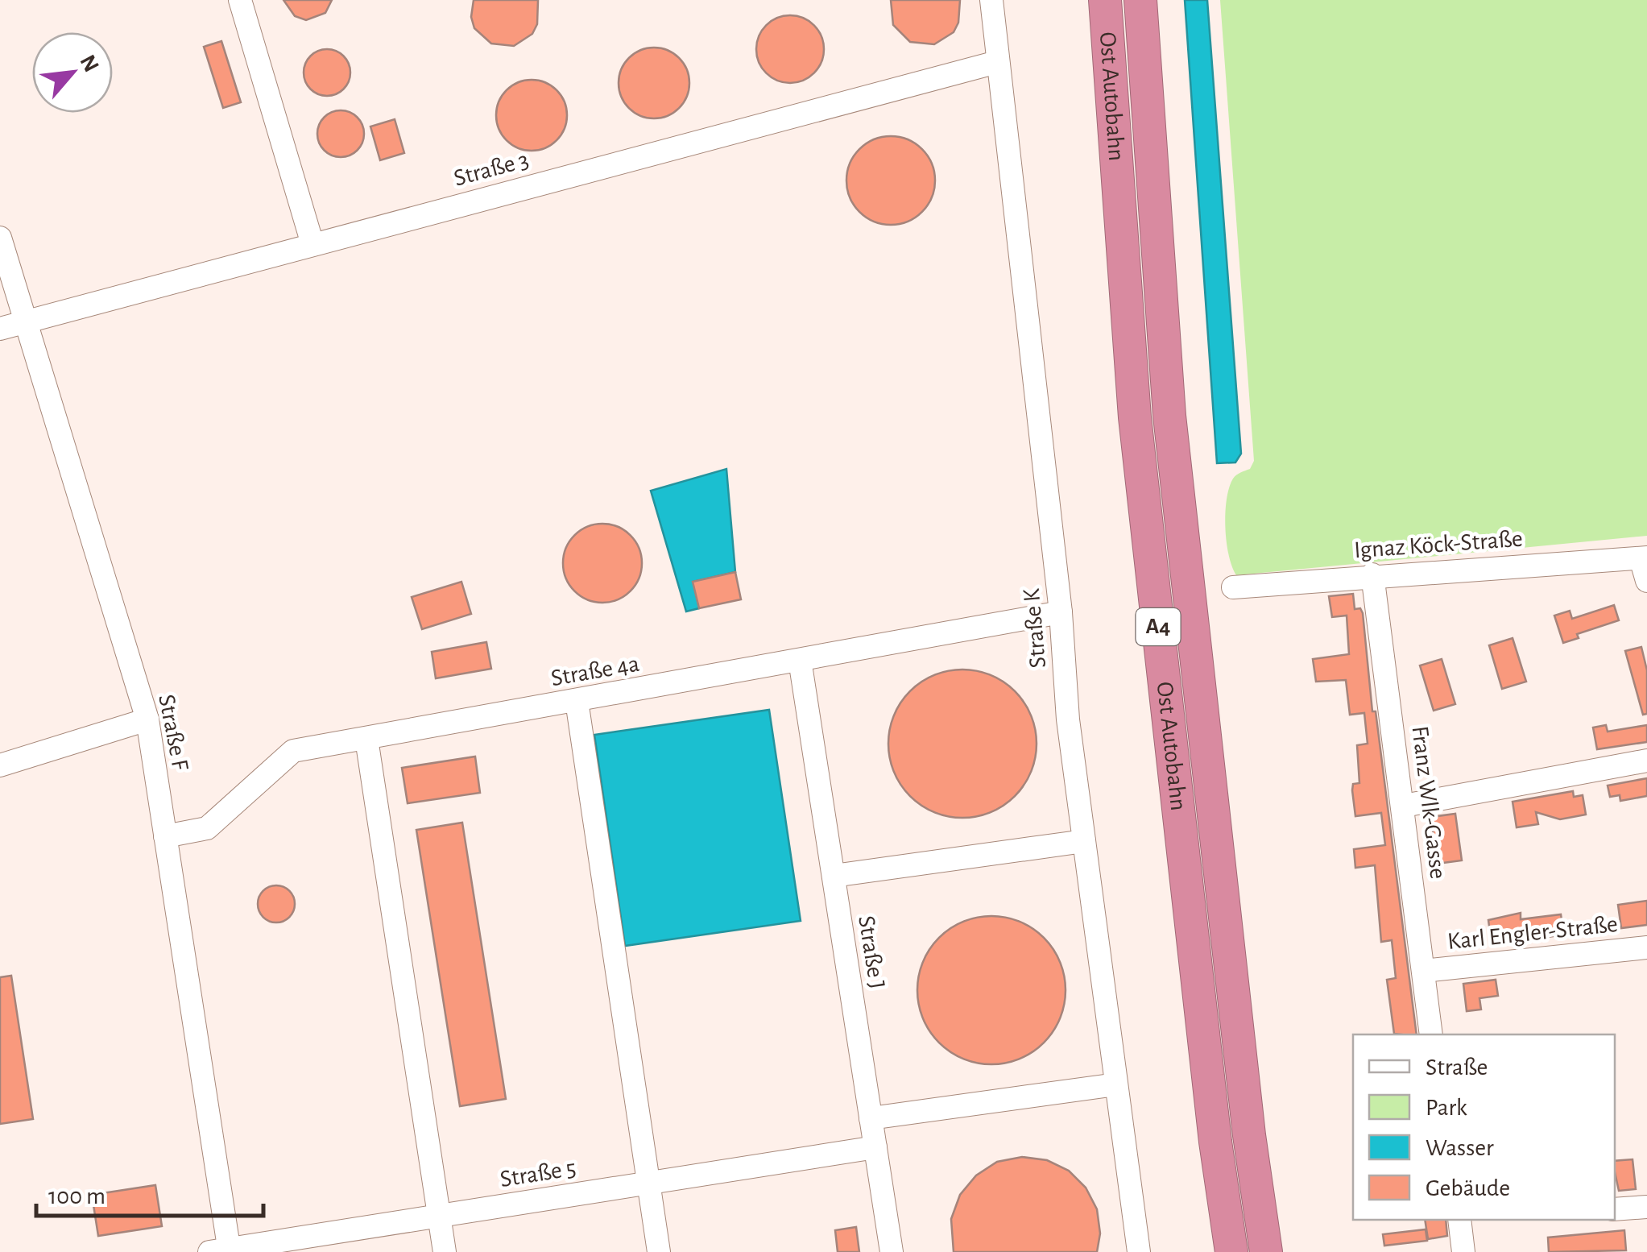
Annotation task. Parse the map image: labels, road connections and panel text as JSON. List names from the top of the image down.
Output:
{
  "streets": {
    "highway": ["Ost Autobahn", "A4"],
    "street": [
      "Straße 3",
      "Ignaz Köck-Straße",
      "Straße K",
      "Straße 4a",
      "Straße F",
      "Franz Wlk-Gasse",
      "Karl Engler-Straße",
      "Straße J",
      "Straße 5"
    ]
  },
  "crossings": [
    ["Straße 3", "Straße K"],
    ["Straße 3", "Straße F"],
    ["Ignaz Köck-Straße", "Franz Wlk-Gasse"],
    ["Straße K", "Straße 4a"],
    ["Straße 4a", "Straße F"],
    ["Straße 4a", "Straße J"],
    ["Straße F", "Straße 5"],
    ["Franz Wlk-Gasse", "Karl Engler-Straße"],
    ["Straße J", "Straße 5"]
  ],
  "legend": [
    "Straße",
    "Park",
    "Wasser",
    "Gebäude"
  ],
  "scale_bar": "100 m",
  "north": "top right"
}
